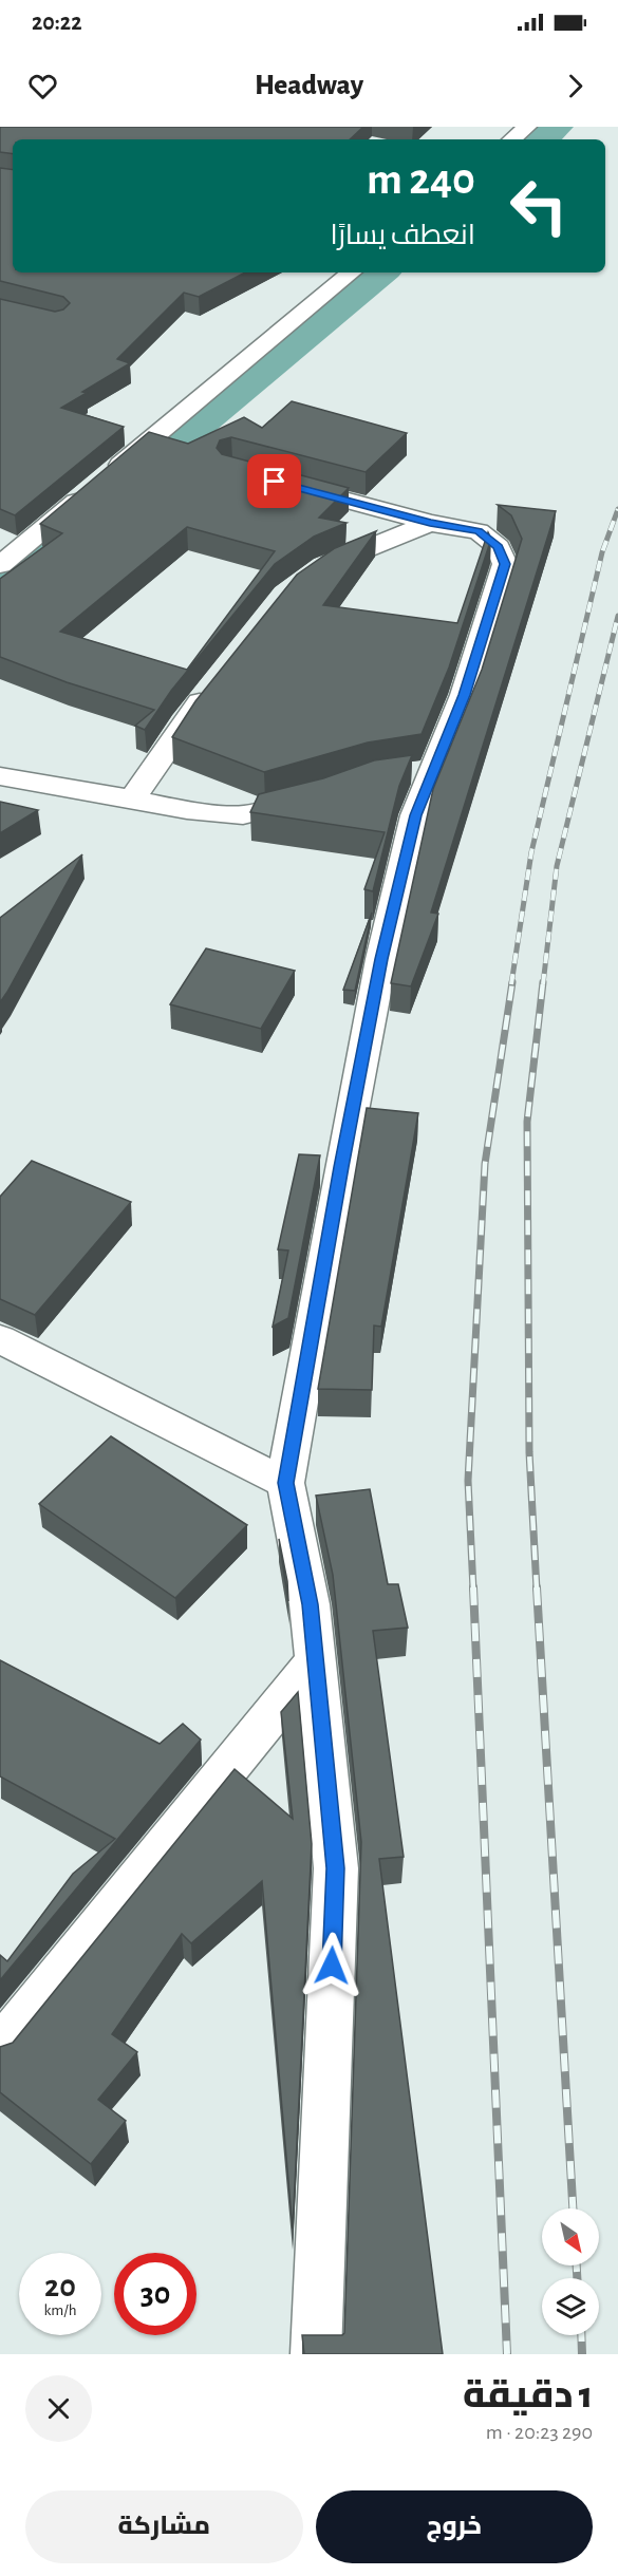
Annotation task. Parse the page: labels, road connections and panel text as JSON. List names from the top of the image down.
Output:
{
  "north": "bottom right",
  "page": {
    "status": "20:22",
    "header": "Headway",
    "turn": ["240 m", "انعطف يسارًا"],
    "speed": "20 km/h",
    "limit": "30",
    "heading": ["1 دقيقة", "290 m · 20:23"],
    "buttons": ["خروج", "مشاركة"]
  }
}
